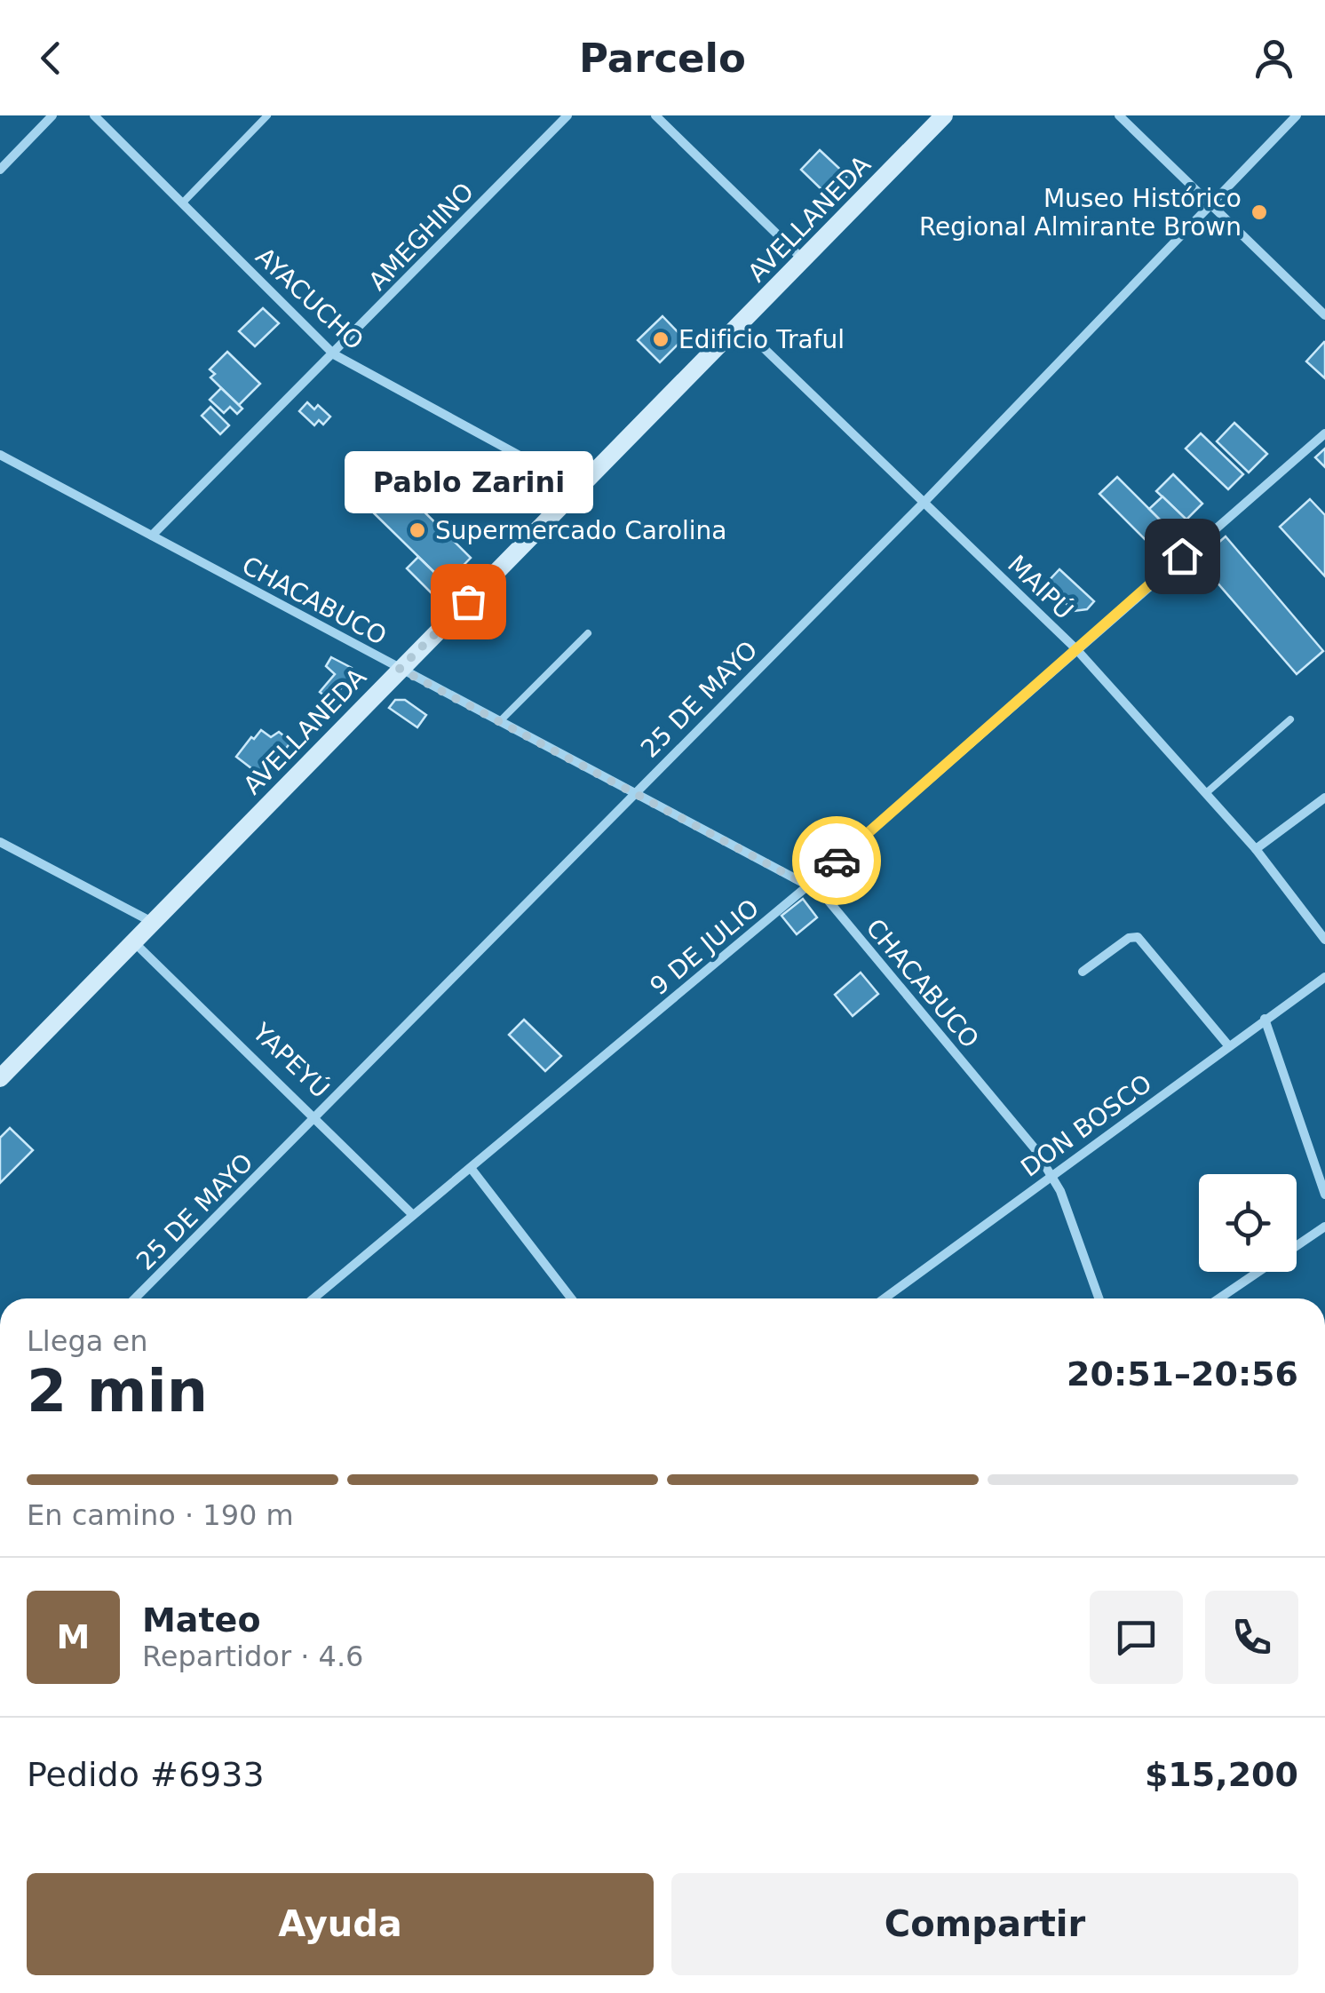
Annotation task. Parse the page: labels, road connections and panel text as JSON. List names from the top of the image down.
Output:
{
  "streets": {
    "street": [
      "AVELLANEDA",
      "AMEGHINO",
      "AYACUCHO",
      "MAIPÚ",
      "CHACABUCO",
      "25 DE MAYO",
      "9 DE JULIO",
      "YAPEYÚ",
      "DON BOSCO"
    ]
  },
  "crossings": [
    ["AVELLANEDA", "AYACUCHO"],
    ["AVELLANEDA", "MAIPÚ"],
    ["AVELLANEDA", "CHACABUCO"],
    ["AVELLANEDA", "YAPEYÚ"],
    ["AMEGHINO", "AYACUCHO"],
    ["AMEGHINO", "CHACABUCO"],
    ["MAIPÚ", "25 DE MAYO"],
    ["MAIPÚ", "9 DE JULIO"],
    ["CHACABUCO", "25 DE MAYO"],
    ["CHACABUCO", "9 DE JULIO"],
    ["CHACABUCO", "DON BOSCO"],
    ["25 DE MAYO", "YAPEYÚ"],
    ["9 DE JULIO", "YAPEYÚ"]
  ],
  "places": [
    "Museo Histórico Regional Almirante Brown",
    "Edificio Traful",
    "Supermercado Carolina",
    "Pablo Zarini"
  ],
  "page": {
    "header": "Parcelo",
    "bubble": "Pablo Zarini",
    "heading": ["2 min", "Llega en", "20:51–20:56"],
    "panel": [
      "Mateo",
      "Repartidor · 4.6",
      "Pedido #6933",
      "$15,200"
    ],
    "bar": "En camino · 190 m",
    "round": "M",
    "buttons": ["Ayuda", "Compartir"]
  }
}
